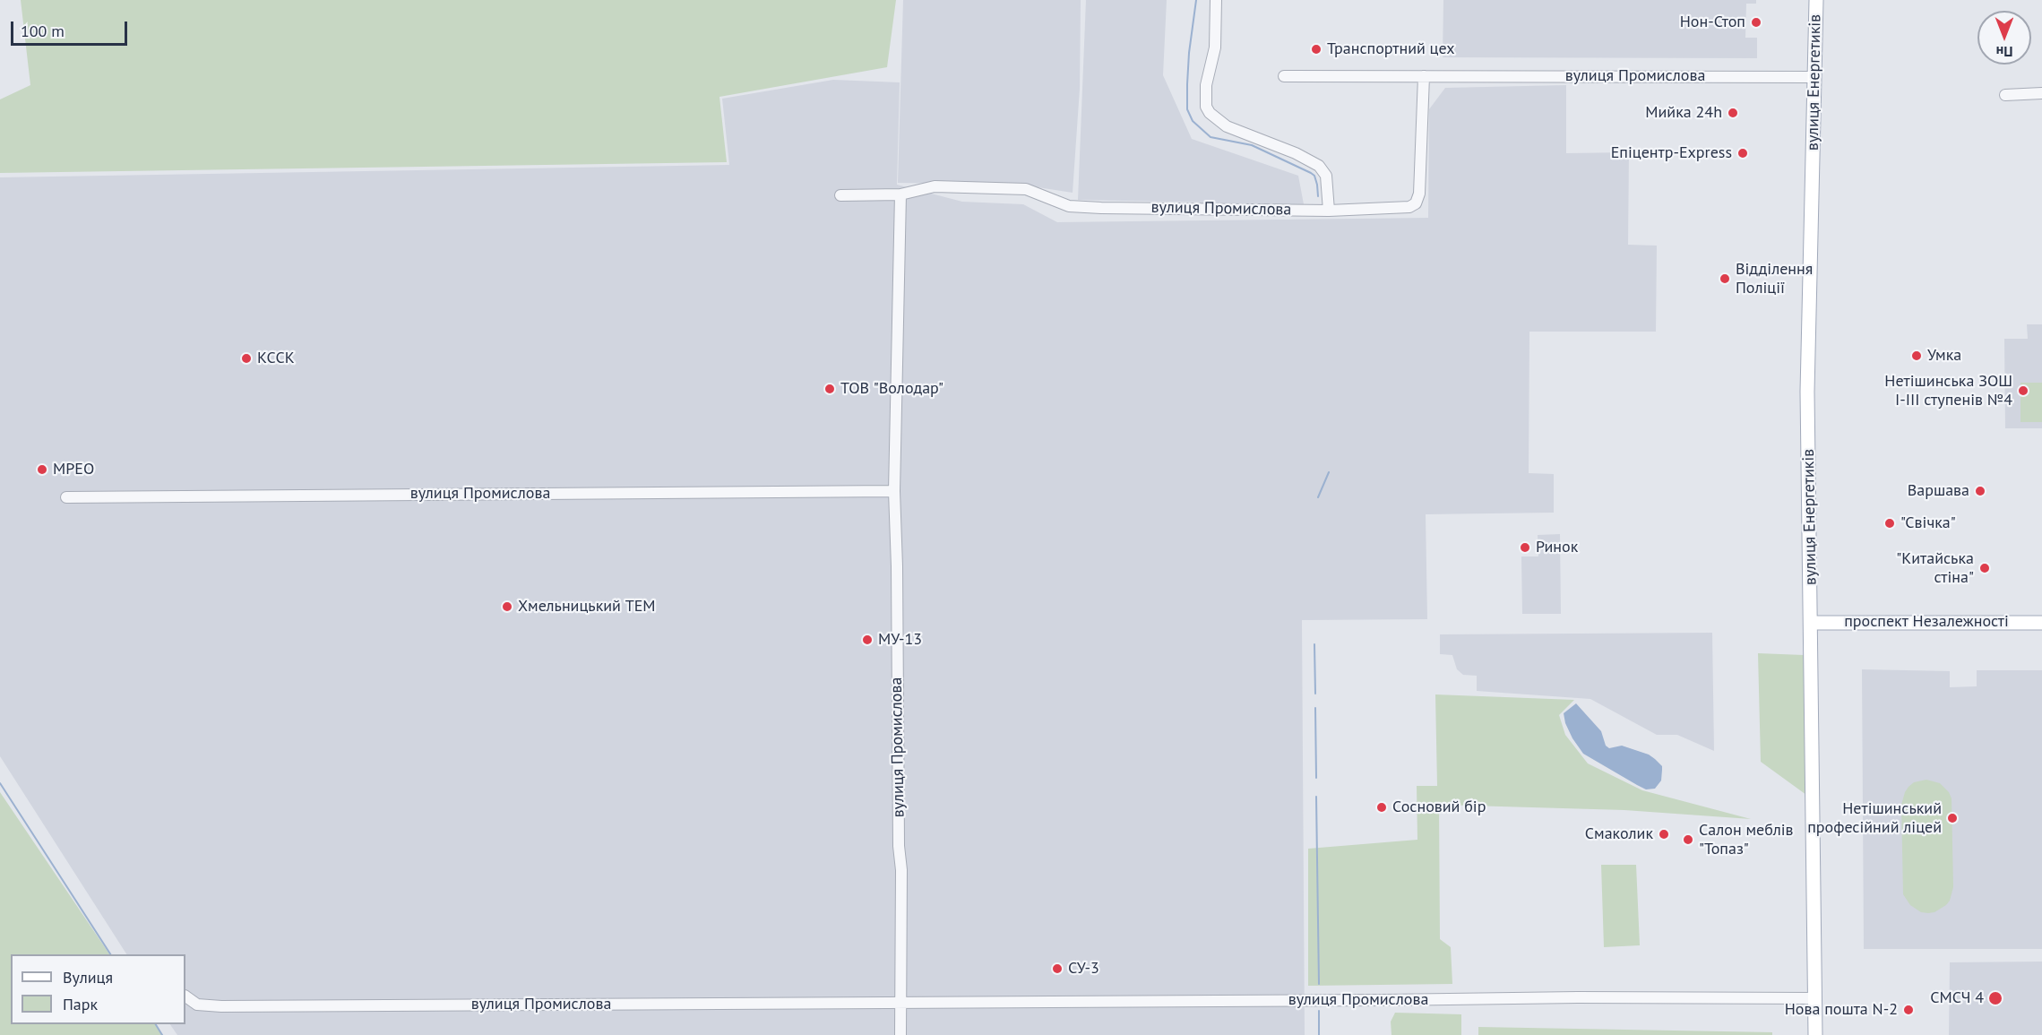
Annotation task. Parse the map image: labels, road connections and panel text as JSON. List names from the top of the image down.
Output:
{
  "streets": {
    "main road": ["вулиця Енергетиків", "проспект Незалежності"],
    "street": ["вулиця Промислова"]
  },
  "crossings": [
    ["вулиця Промислова", "вулиця Енергетиків"],
    ["вулиця Енергетиків", "проспект Незалежності"]
  ],
  "places": [
    "Нон-Стоп",
    "Транспортний цех",
    "Мийка 24һ",
    "Епіцентр-Express",
    "Відділення Поліції",
    "Умка",
    "КССК",
    "ТОВ \"Володар\"",
    "Нетішинська ЗОШ І-ІІІ ступенів №4",
    "МРЕО",
    "Варшава",
    "\"Свічка\"",
    "Ринок",
    "\"Китайська стіна\"",
    "Хмельницький ТЕМ",
    "МУ-13",
    "Сосновий бір",
    "Нетішинський професійний ліцей",
    "Смаколик",
    "Салон меблів \"Топаз\"",
    "СУ-3",
    "СМСЧ 4",
    "Нова пошта N-2"
  ],
  "legend": ["Вулиця", "Парк"],
  "scale_bar": "100 m",
  "north": "bottom"
}
